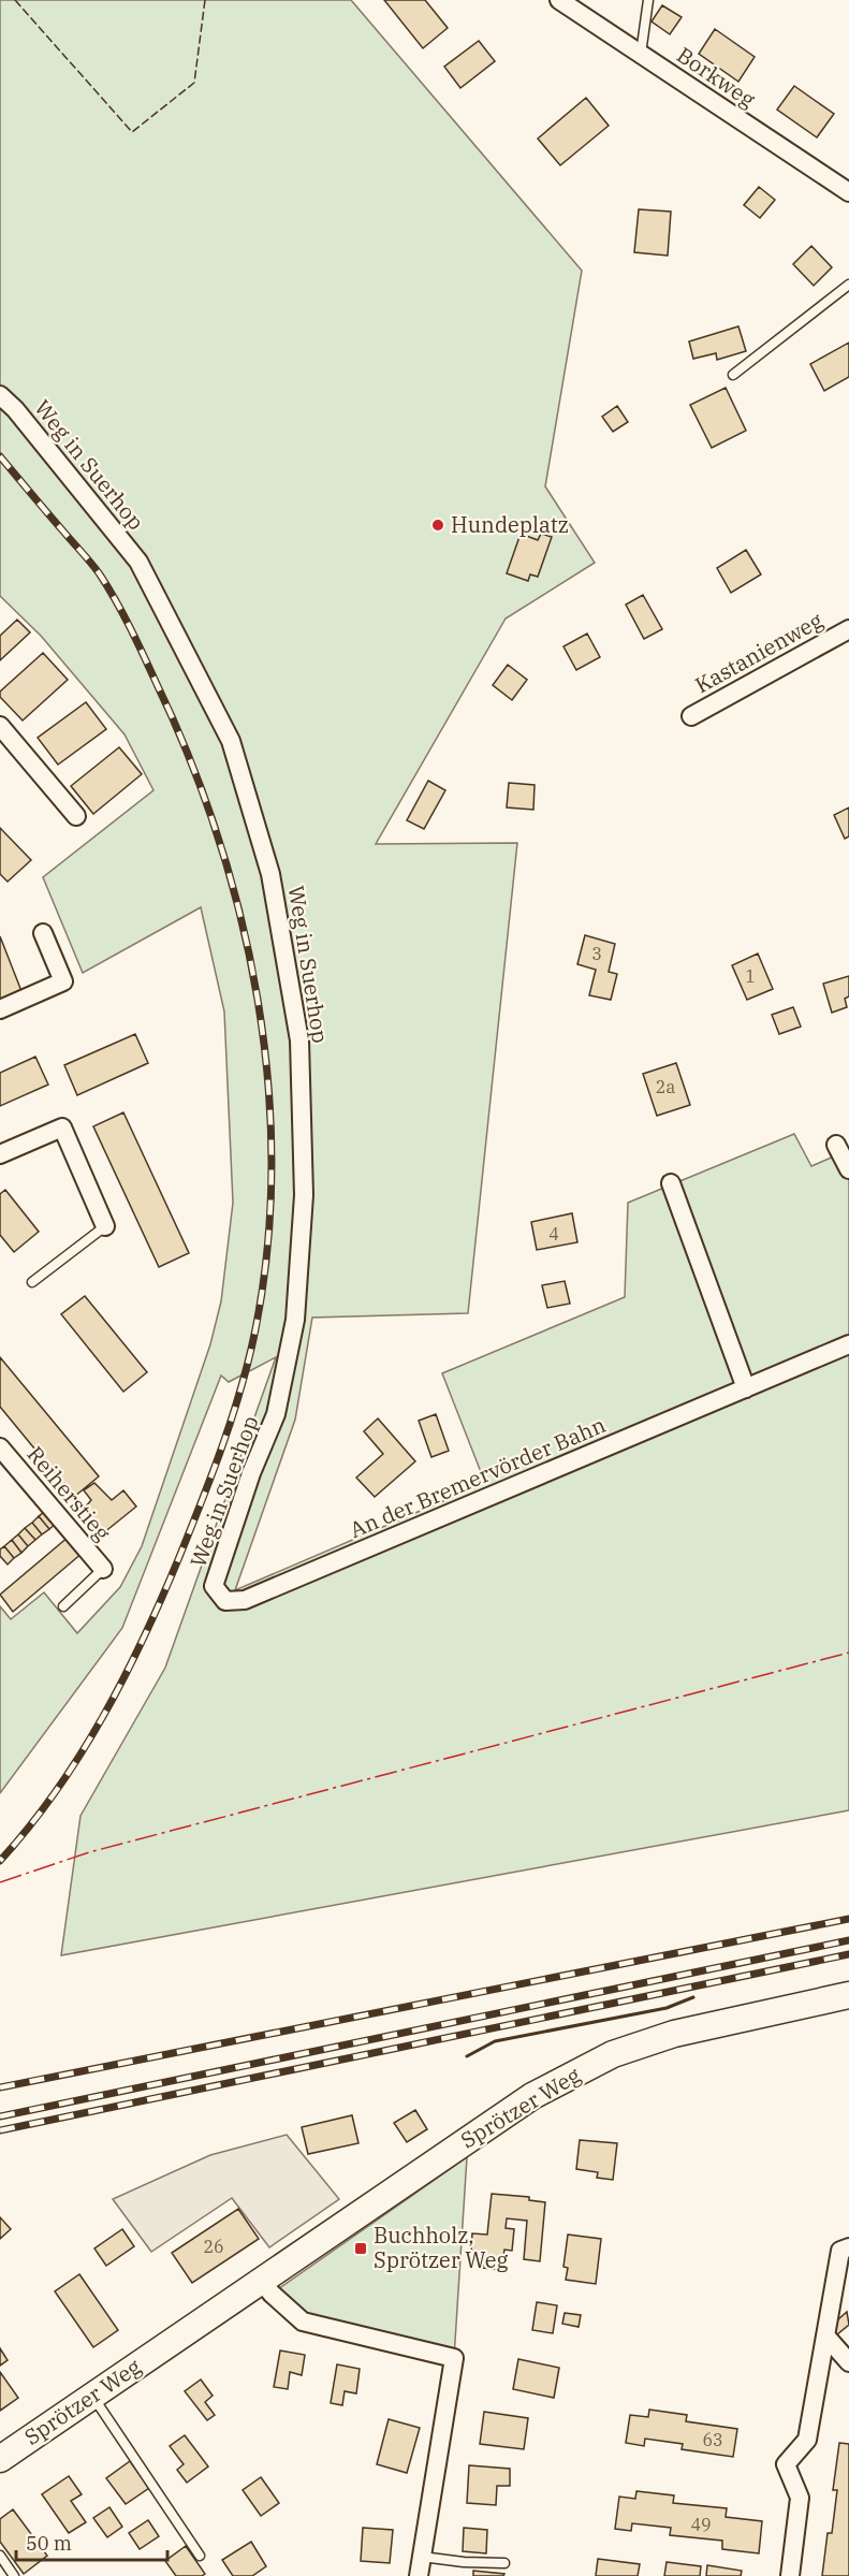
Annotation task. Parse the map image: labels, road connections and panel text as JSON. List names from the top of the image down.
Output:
{
  "streets": {
    "street": [
      "Borkweg",
      "Weg in Suerhop",
      "Kastanienweg",
      "An der Bremervörder Bahn",
      "Reiherstieg",
      "Sprötzer Weg"
    ]
  },
  "crossings": [
    ["Weg in Suerhop", "An der Bremervörder Bahn"]
  ],
  "places": {
    "other": ["Hundeplatz"],
    "transit": ["Buchholz, Sprötzer Weg"]
  },
  "house_numbers": [
    "3",
    "1",
    "2a",
    "4",
    "26",
    "63",
    "49"
  ],
  "scale_bar": "50 m"
}
